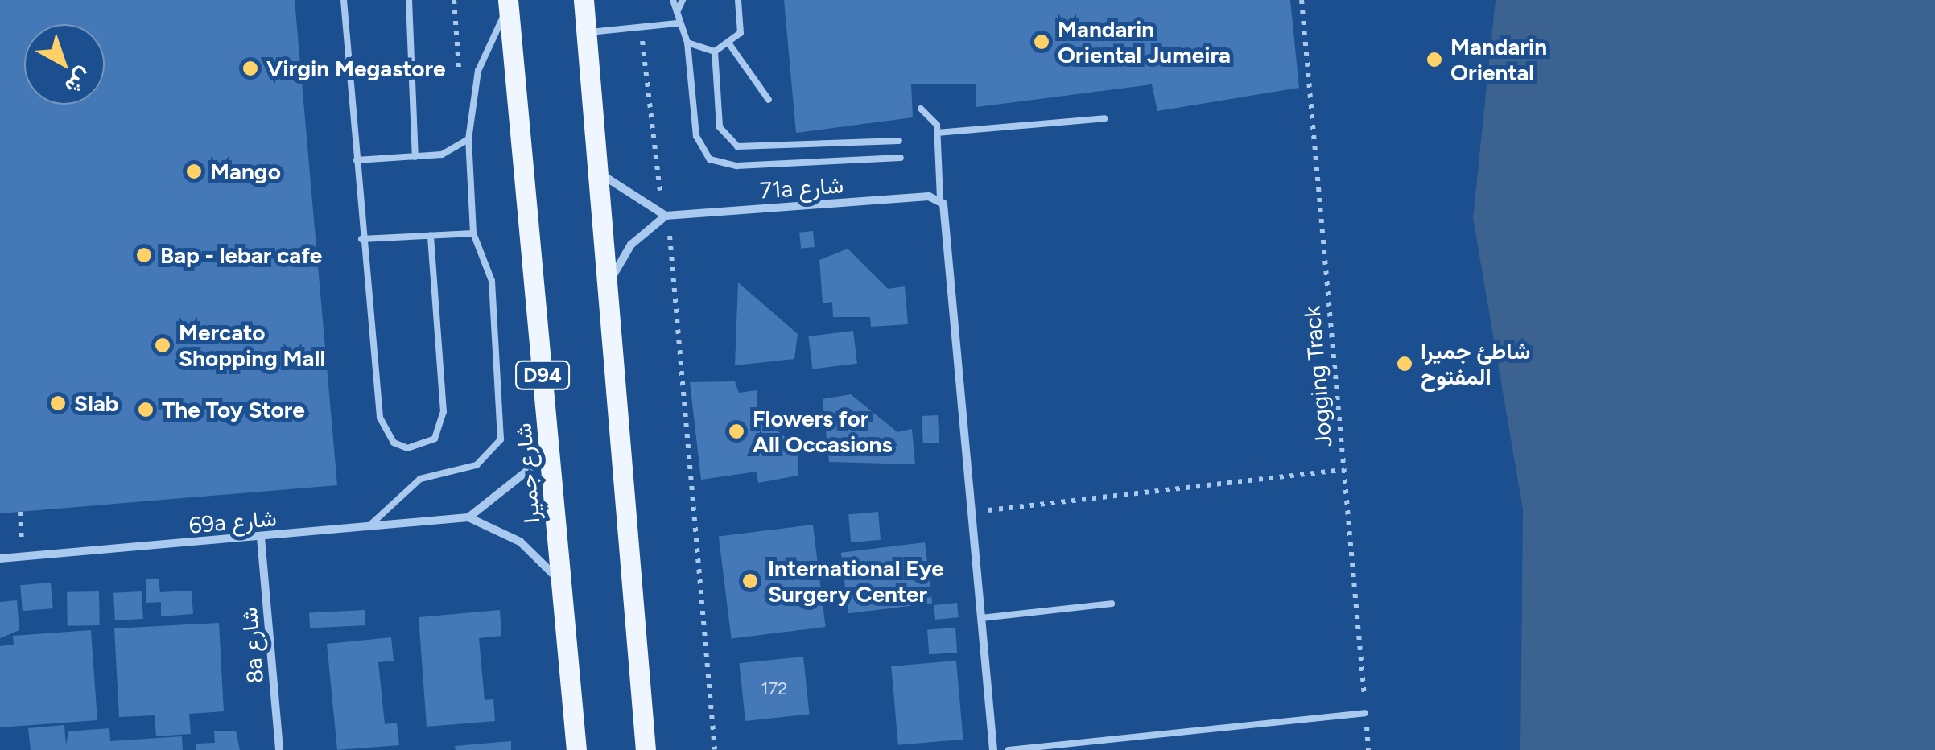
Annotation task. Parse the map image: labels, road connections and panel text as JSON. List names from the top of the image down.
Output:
{
  "streets": {
    "main road": ["D94", "شارع جميرا"],
    "street": ["71a شارع", "69a شارع", "8a شارع"],
    "path": ["Jogging Track"]
  },
  "crossings": [
    ["شارع جميرا", "69a شارع"],
    ["69a شارع", "8a شارع"]
  ],
  "places": [
    "Mandarin Oriental Jumeira",
    "Mandarin Oriental",
    "Virgin Megastore",
    "Mango",
    "Bap - lebar cafe",
    "Mercato Shopping Mall",
    "شاطئ جميرا المفتوح",
    "Slab",
    "The Toy Store",
    "Flowers for All Occasions",
    "International Eye Surgery Center"
  ],
  "house_numbers": ["172"],
  "north": "bottom right"
}
